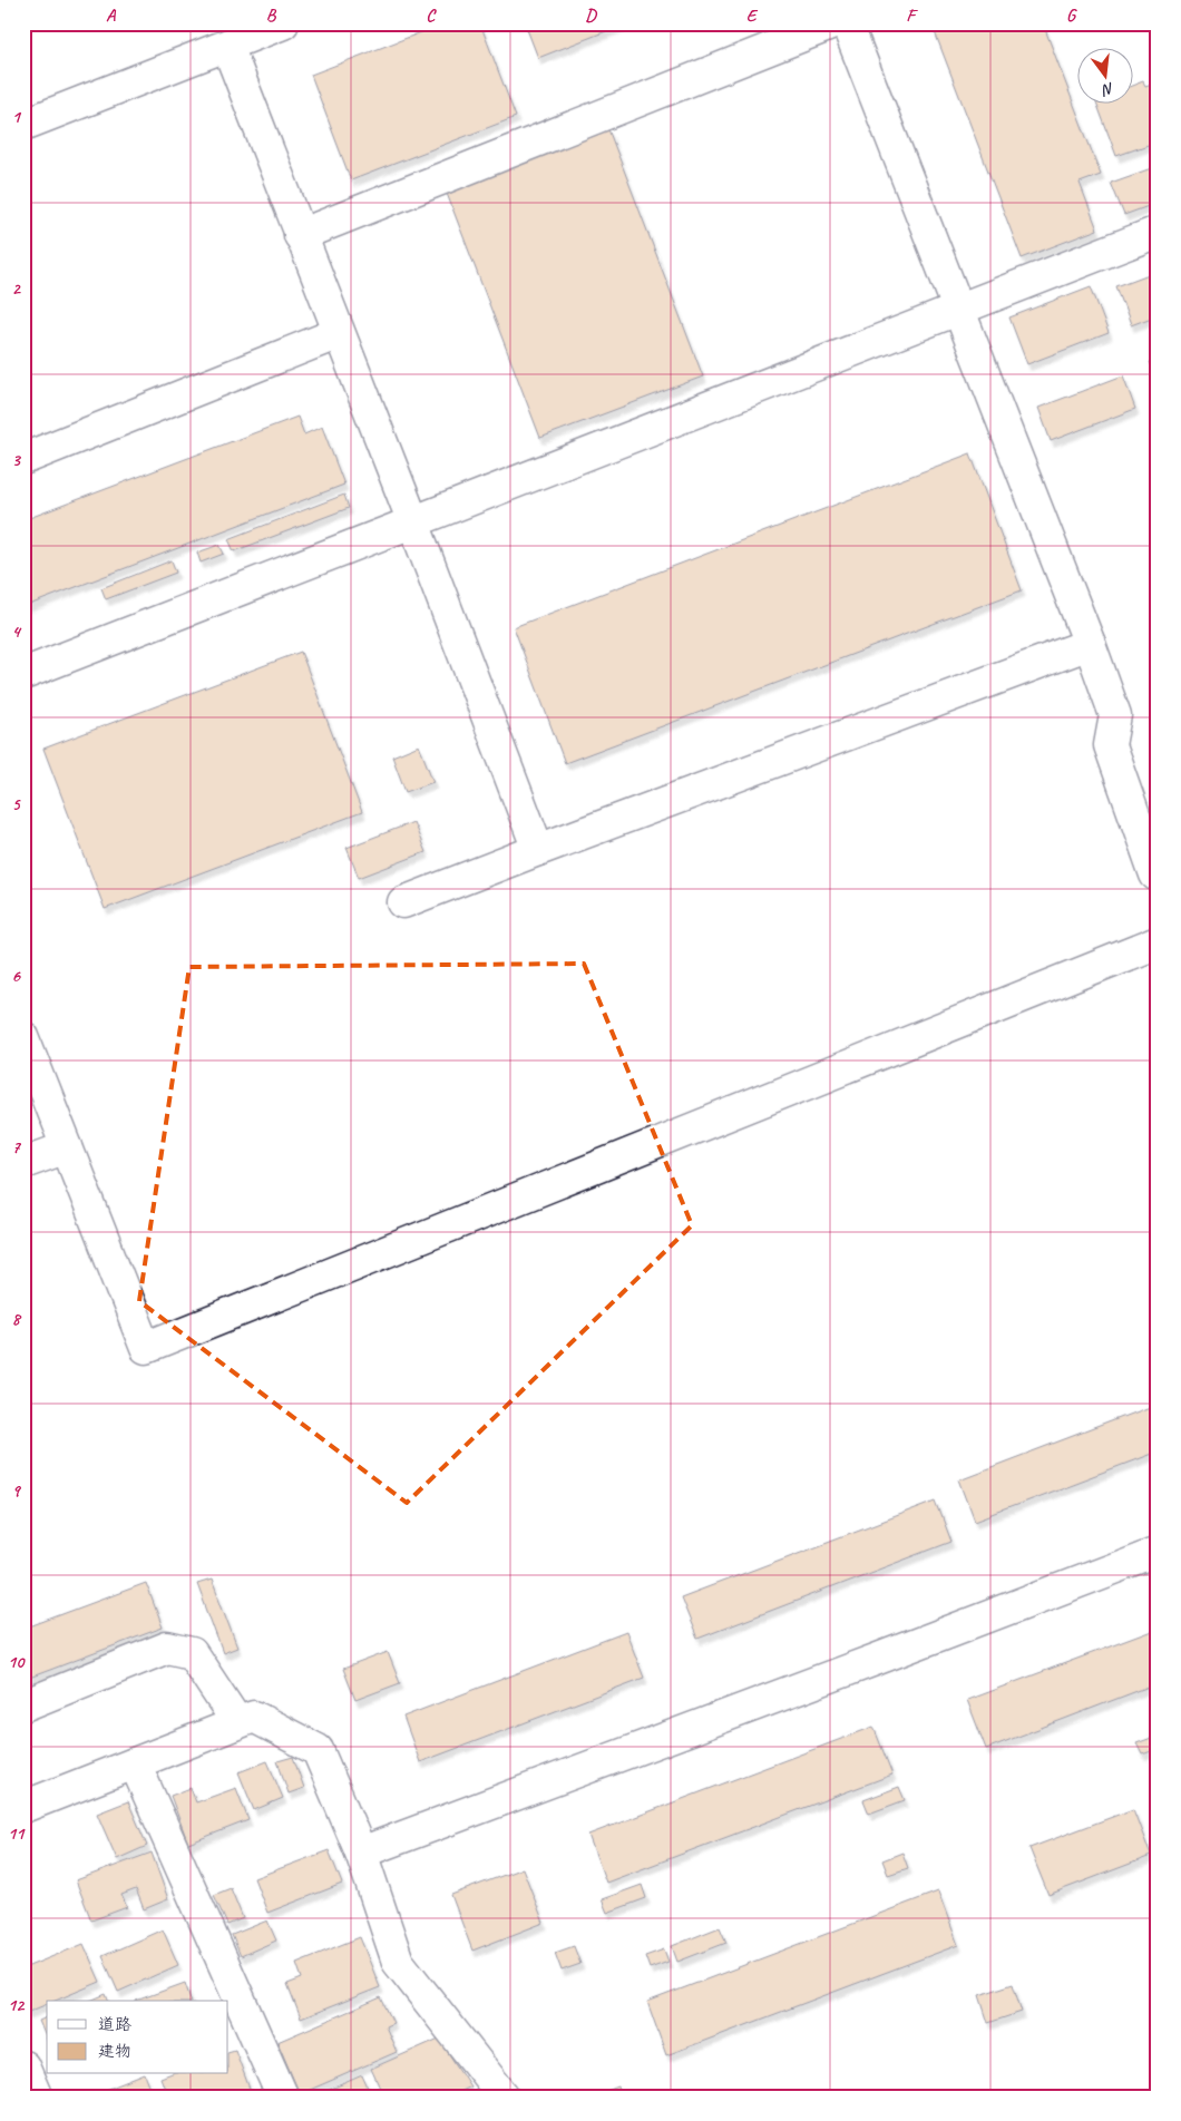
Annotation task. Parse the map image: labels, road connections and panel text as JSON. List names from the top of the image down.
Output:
{
  "legend": ["道路", "建物"],
  "north": "bottom",
  "grid": {
    "columns": [
      "A",
      "B",
      "C",
      "D",
      "E",
      "F",
      "G"
    ],
    "rows": [
      "1",
      "2",
      "3",
      "4",
      "5",
      "6",
      "7",
      "8",
      "9",
      "10",
      "11",
      "12"
    ]
  }
}
